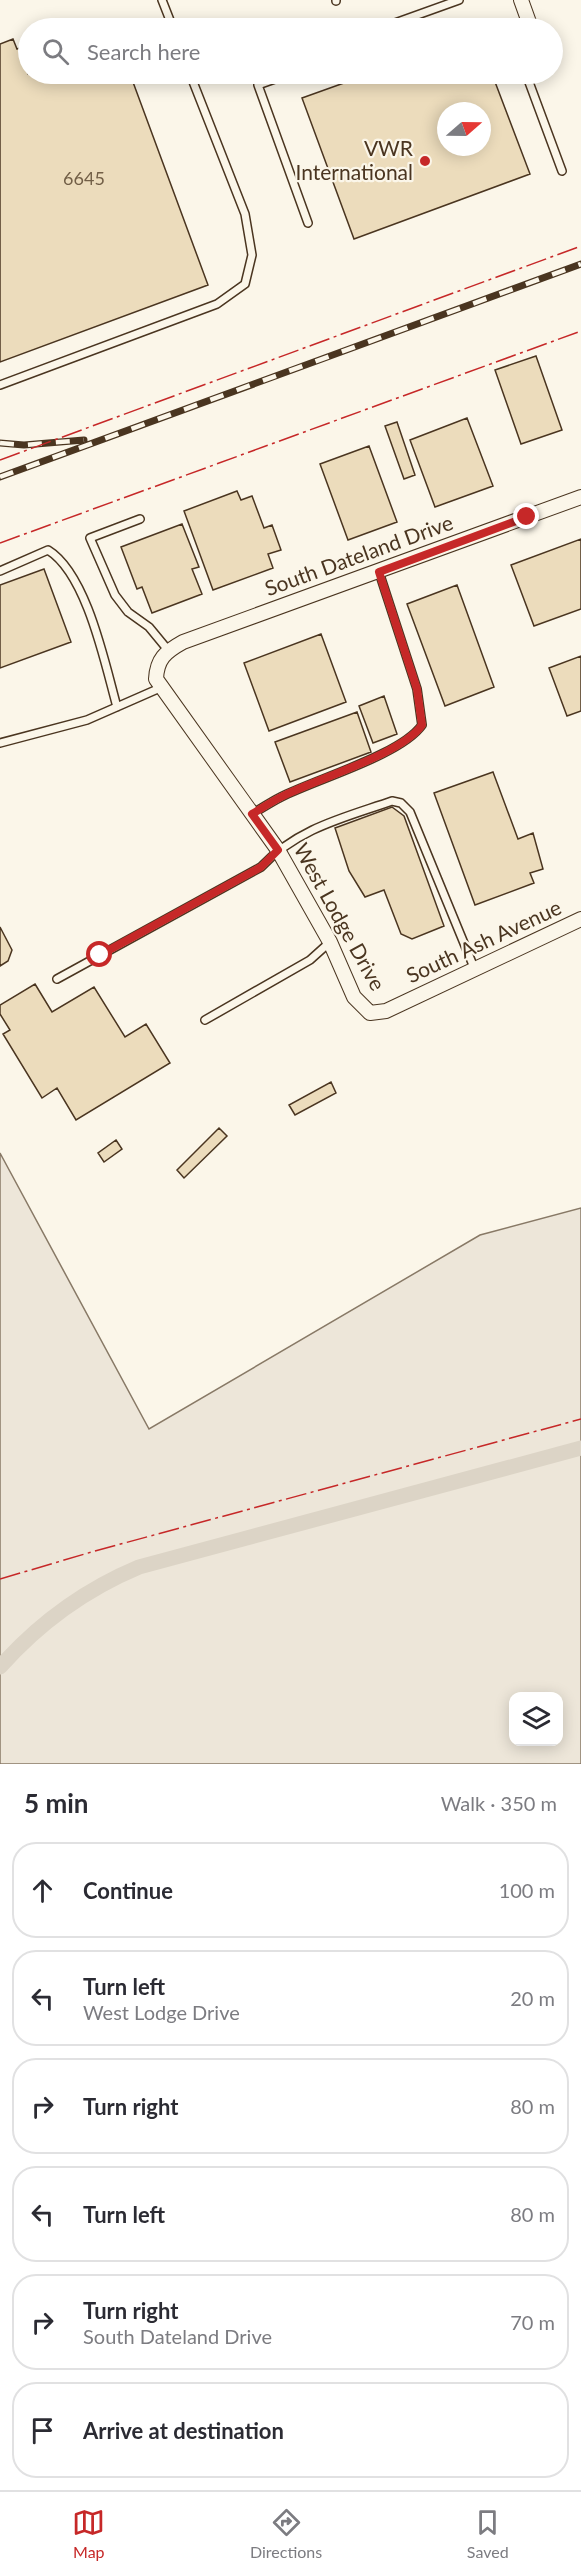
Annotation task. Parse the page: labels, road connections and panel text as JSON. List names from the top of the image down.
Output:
{
  "streets": {
    "street": ["South Dateland Drive", "West Lodge Drive", "South Ash Avenue"]
  },
  "crossings": [
    ["South Dateland Drive", "West Lodge Drive"],
    ["West Lodge Drive", "South Ash Avenue"]
  ],
  "places": ["VWR International"],
  "house_numbers": ["6645"],
  "north": "right",
  "page": {
    "search": "Search here",
    "heading": ["5 min", "Walk · 350 m"],
    "list": [
      ["Continue", "100 m"],
      ["Turn left", "West Lodge Drive", "20 m"],
      ["Turn right", "80 m"],
      ["Turn left", "80 m"],
      ["Turn right", "South Dateland Drive", "70 m"],
      "Arrive at destination"
    ],
    "nav": ["Map", "Directions", "Saved"]
  }
}
